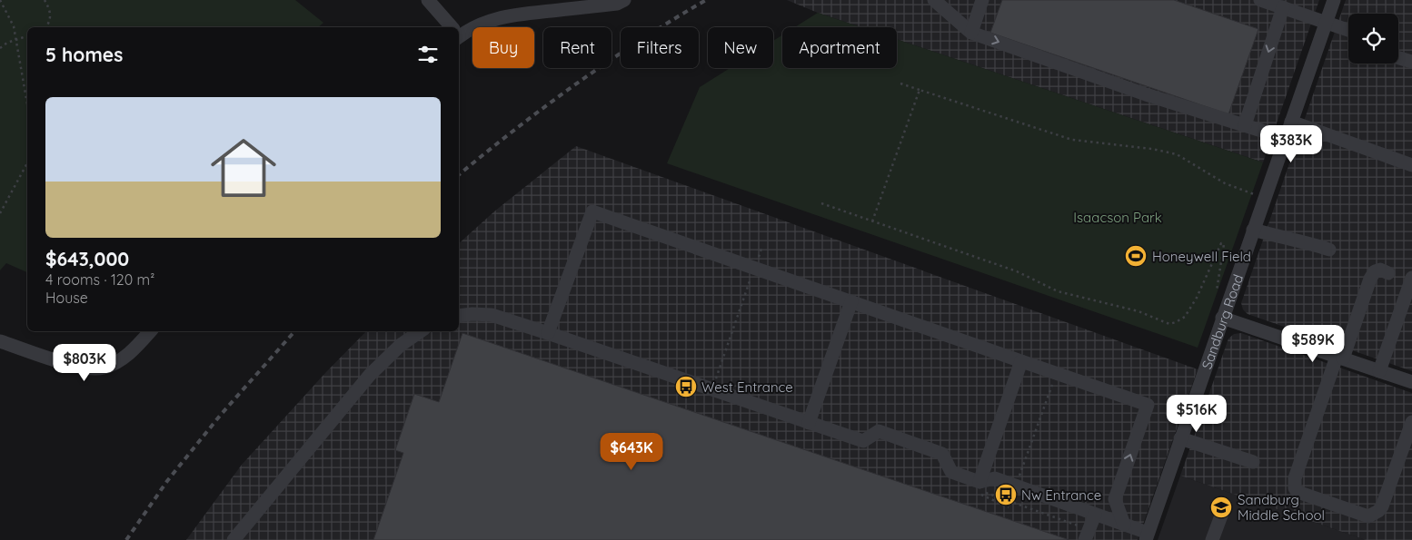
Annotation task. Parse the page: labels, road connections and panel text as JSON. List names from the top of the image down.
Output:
{
  "streets": {
    "street": ["Sandburg Road"]
  },
  "parks": ["Isaacson Park"],
  "places": {
    "sports": ["Honeywell Field"],
    "bus stop": ["West Entrance", "Nw Entrance"],
    "school or university": ["Sandburg Middle School"]
  },
  "page": {
    "chip": [
      "Buy",
      "Rent",
      "Filters",
      "New",
      "Apartment"
    ],
    "heading": "5 homes",
    "list": [
      {
        "name": "$643,000",
        "note": "4 rooms · 120 m² · House"
      }
    ],
    "price": [
      "$383K",
      "$589K",
      "$803K",
      "$516K",
      "$643K"
    ]
  }
}
